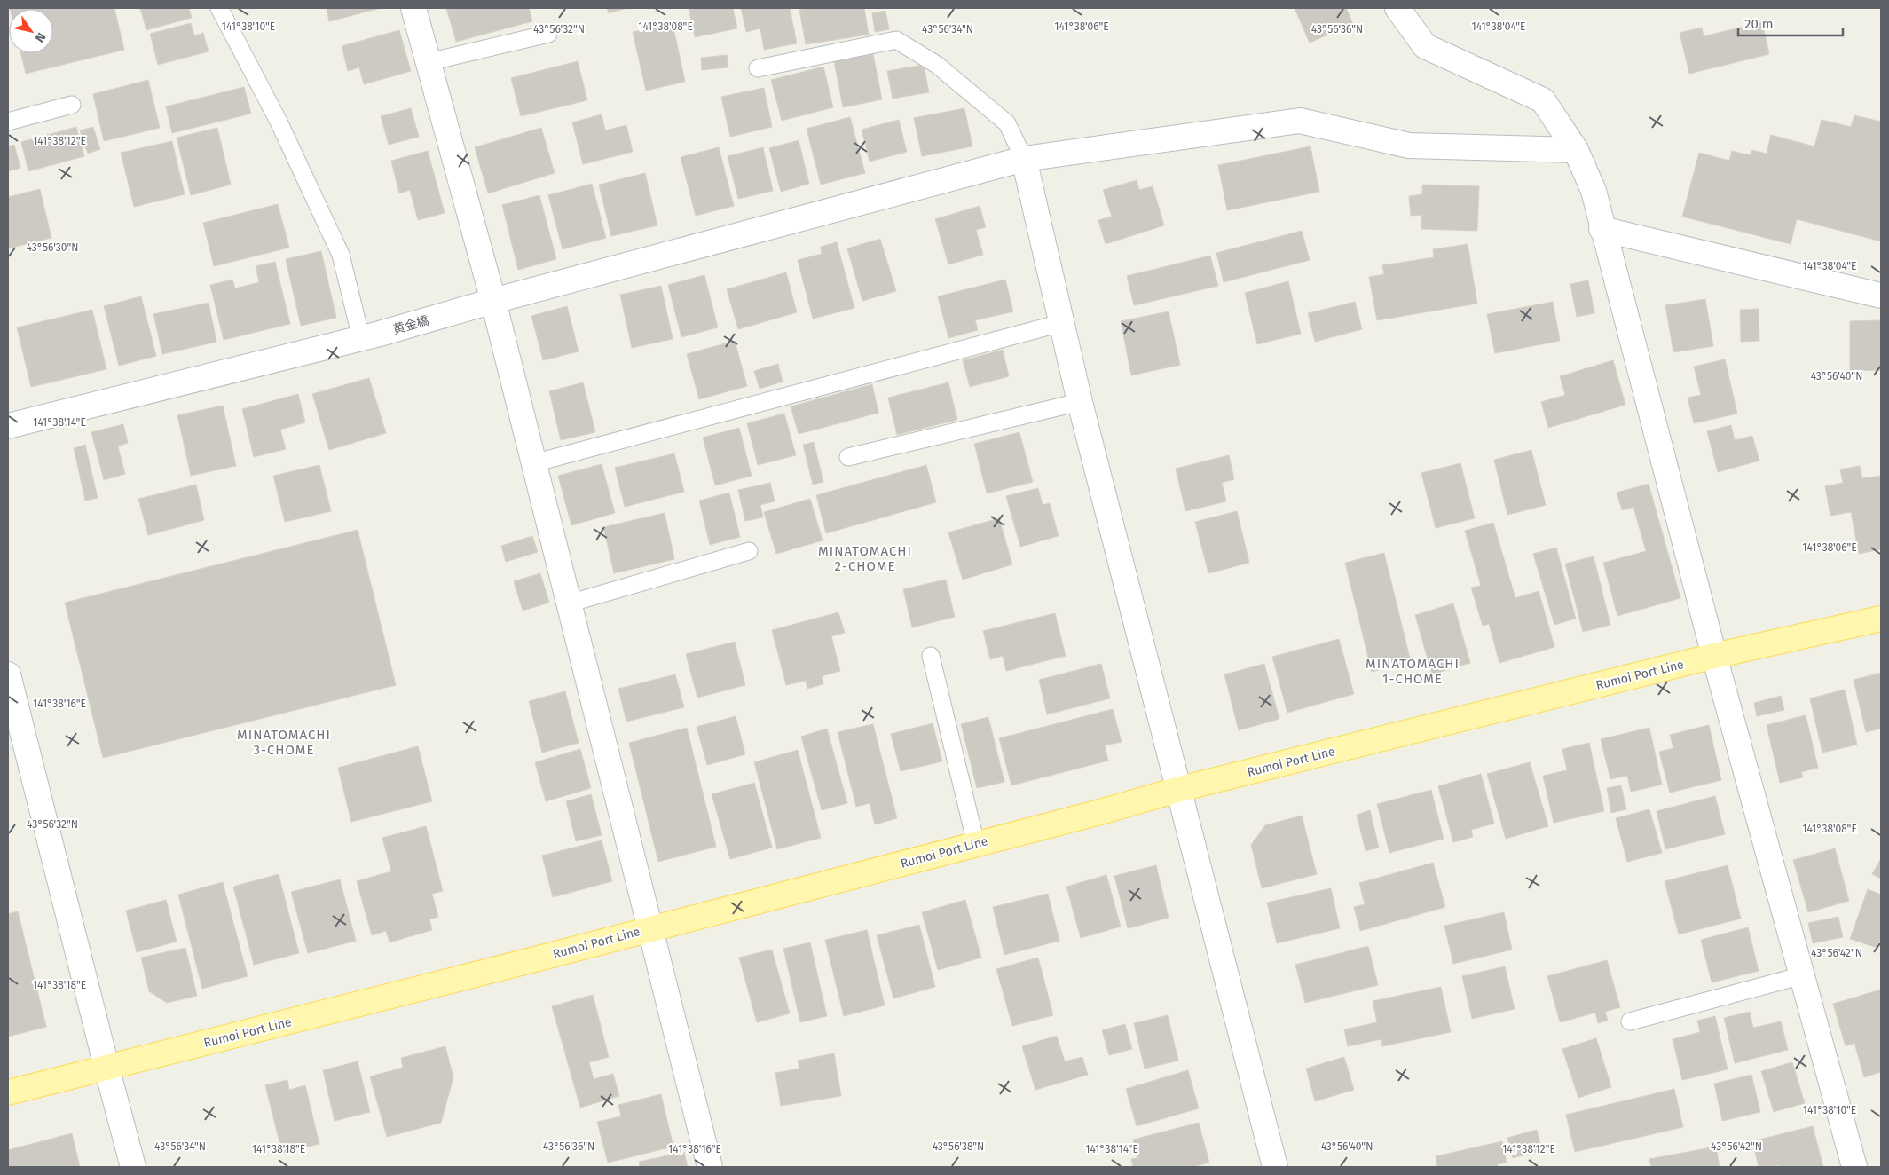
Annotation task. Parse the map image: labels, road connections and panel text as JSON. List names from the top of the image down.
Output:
{
  "streets": {
    "main road": ["Rumoi Port Line"],
    "street": ["黄金橋"]
  },
  "districts": ["MINATOMACHI 2-CHOME", "MINATOMACHI 1-CHOME", "MINATOMACHI 3-CHOME"],
  "scale_bar": "20 m",
  "north": "bottom right",
  "coordinates": [
    "141°38'10\"E",
    "141°38'08\"E",
    "141°38'06\"E",
    "141°38'04\"E",
    "43°56'32\"N",
    "43°56'34\"N",
    "43°56'36\"N",
    "141°38'12\"E",
    "43°56'30\"N",
    "43°56'40\"N",
    "141°38'14\"E",
    "141°38'16\"E",
    "43°56'42\"N",
    "141°38'18\"E",
    "43°56'38\"N"
  ]
}
